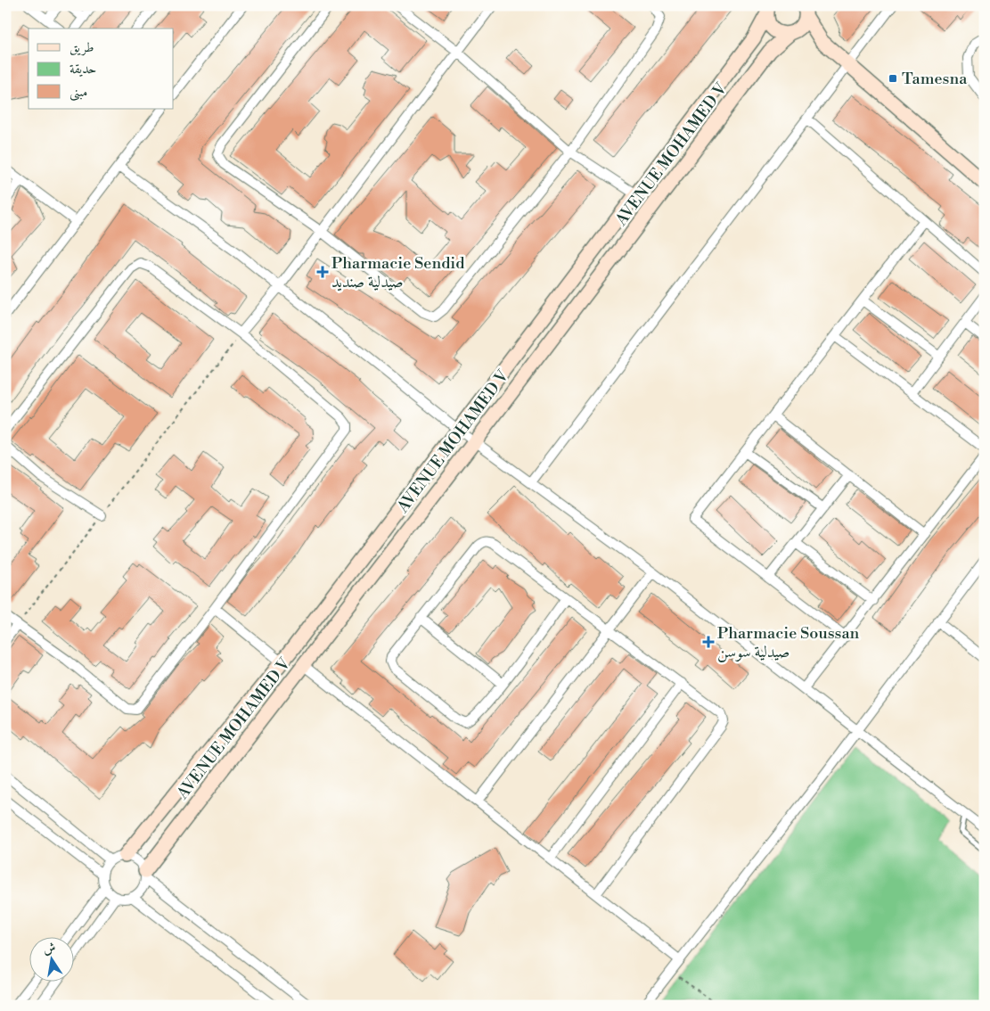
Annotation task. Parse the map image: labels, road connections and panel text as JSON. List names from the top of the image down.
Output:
{
  "streets": {
    "street": ["AVENUE MOHAMED V"]
  },
  "places": {
    "transit": ["Tamesna"],
    "health": ["Pharmacie Sendid صيدلية صنديد", "Pharmacie Soussan صيدلية سوسن"]
  },
  "legend": ["طريق", "حديقة", "مبنى"],
  "north": "top"
}
